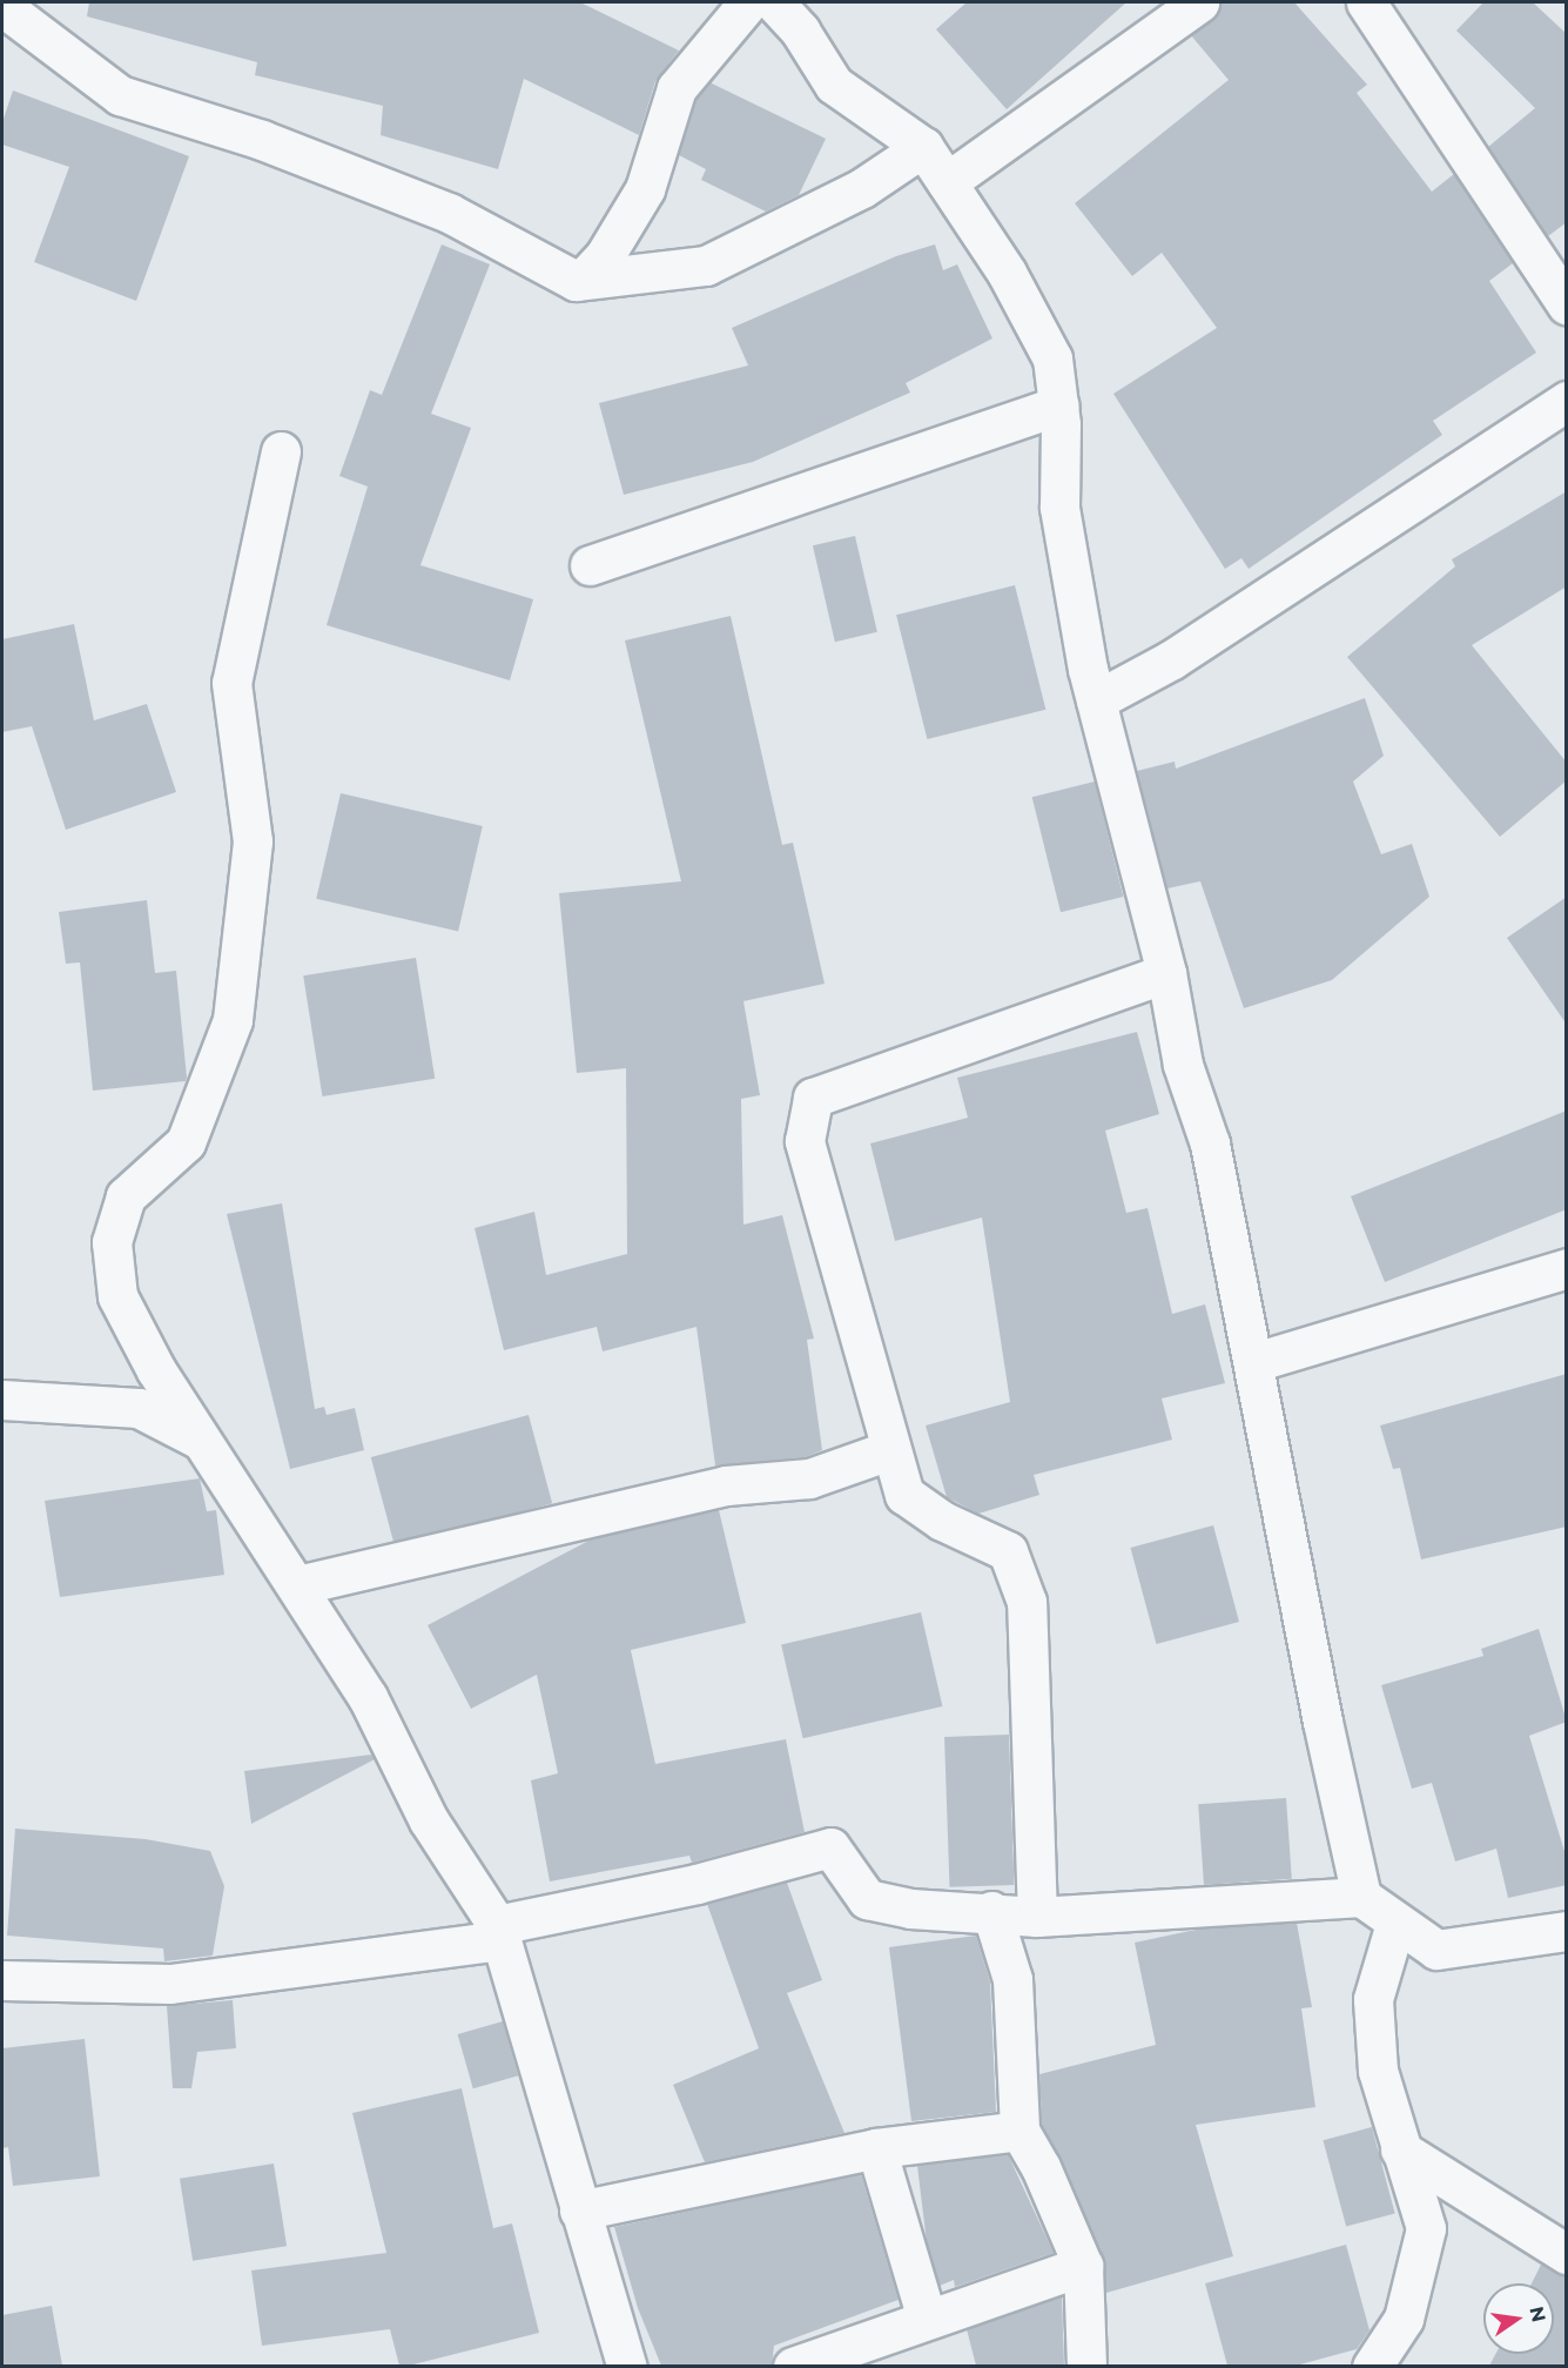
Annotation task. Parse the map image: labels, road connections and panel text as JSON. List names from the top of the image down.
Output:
{
  "north": "right"
}
